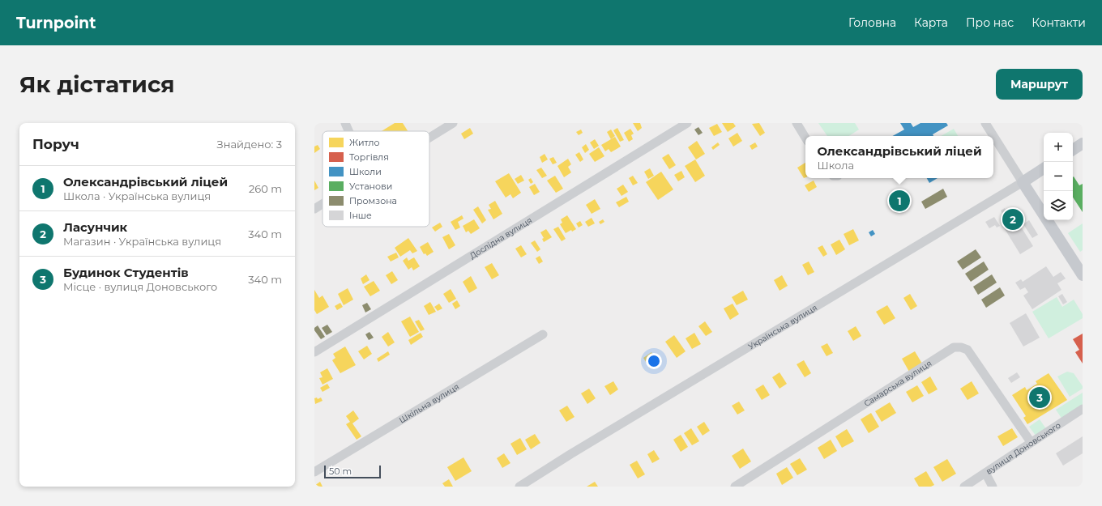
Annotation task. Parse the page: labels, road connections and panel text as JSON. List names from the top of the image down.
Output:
{
  "streets": {
    "main road": ["Українська вулиця"],
    "street": [
      "Дослідна вулиця",
      "Самарська вулиця",
      "Шкільна вулиця",
      "вулиця Доновського"
    ]
  },
  "crossings": [
    ["Самарська вулиця", "вулиця Доновського"]
  ],
  "legend": [
    "Житло",
    "Торгівля",
    "Школи",
    "Установи",
    "Промзона",
    "Інше"
  ],
  "scale_bar": "50 m",
  "page": {
    "header": "Turnpoint",
    "nav": [
      "Головна",
      "Карта",
      "Про нас",
      "Контакти"
    ],
    "buttons": "Маршрут",
    "title": "Як дістатися",
    "heading": ["Поруч", "Знайдено: 3"],
    "map_buttons": ["+", "−"],
    "popup": ["Олександрівський ліцей", "Школа"],
    "list": [
      {
        "mark": "1",
        "name": "Олександрівський ліцей",
        "note": "Школа · Українська вулиця",
        "value": "260 m"
      },
      {
        "mark": "2",
        "name": "Ласунчик",
        "note": "Магазин · Українська вулиця",
        "value": "340 m"
      },
      {
        "mark": "3",
        "name": "Будинок Студентів",
        "note": "Місце · вулиця Доновського",
        "value": "340 m"
      }
    ],
    "pins": ["1", "2", "3"],
    "scale": "50 m"
  }
}
